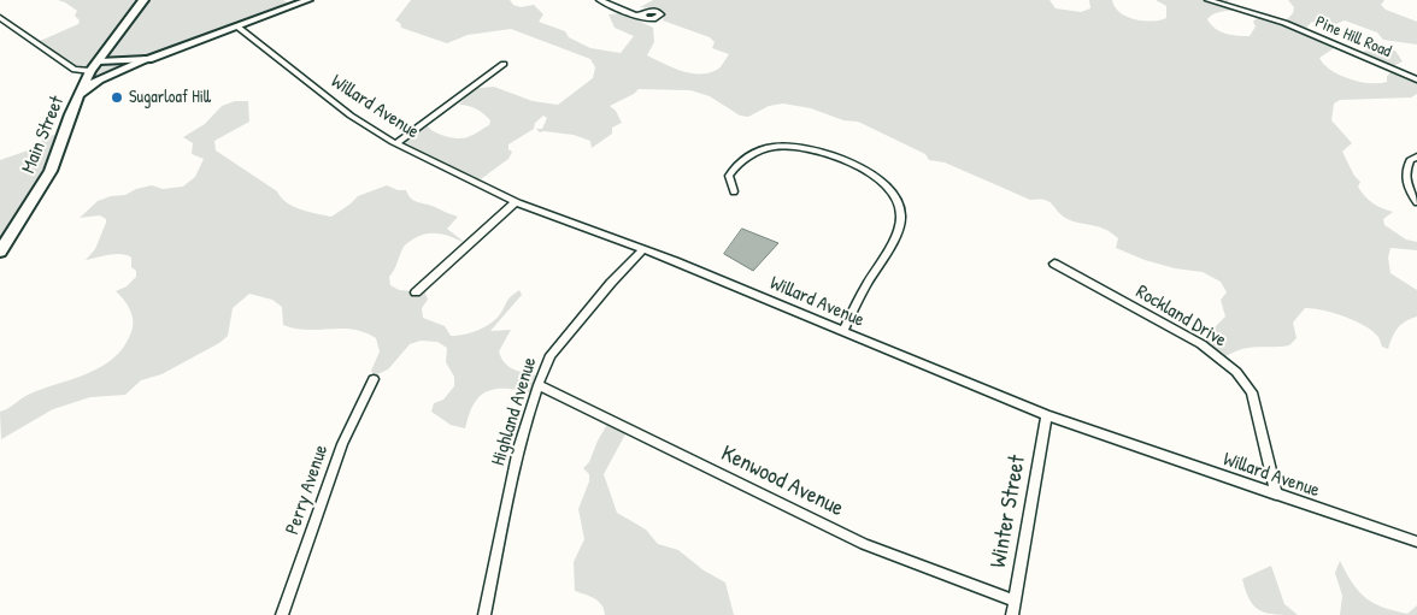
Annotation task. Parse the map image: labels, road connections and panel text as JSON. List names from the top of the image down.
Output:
{
  "streets": {
    "main road": ["Main Street"],
    "street": [
      "Pine Hill Road",
      "Willard Avenue",
      "Rockland Drive",
      "Highland Avenue",
      "Kenwood Avenue",
      "Perry Avenue",
      "Winter Street"
    ]
  },
  "crossings": [
    ["Willard Avenue", "Rockland Drive"],
    ["Willard Avenue", "Highland Avenue"],
    ["Willard Avenue", "Winter Street"],
    ["Highland Avenue", "Kenwood Avenue"],
    ["Kenwood Avenue", "Winter Street"]
  ],
  "places": ["Sugarloaf Hill"]
}
